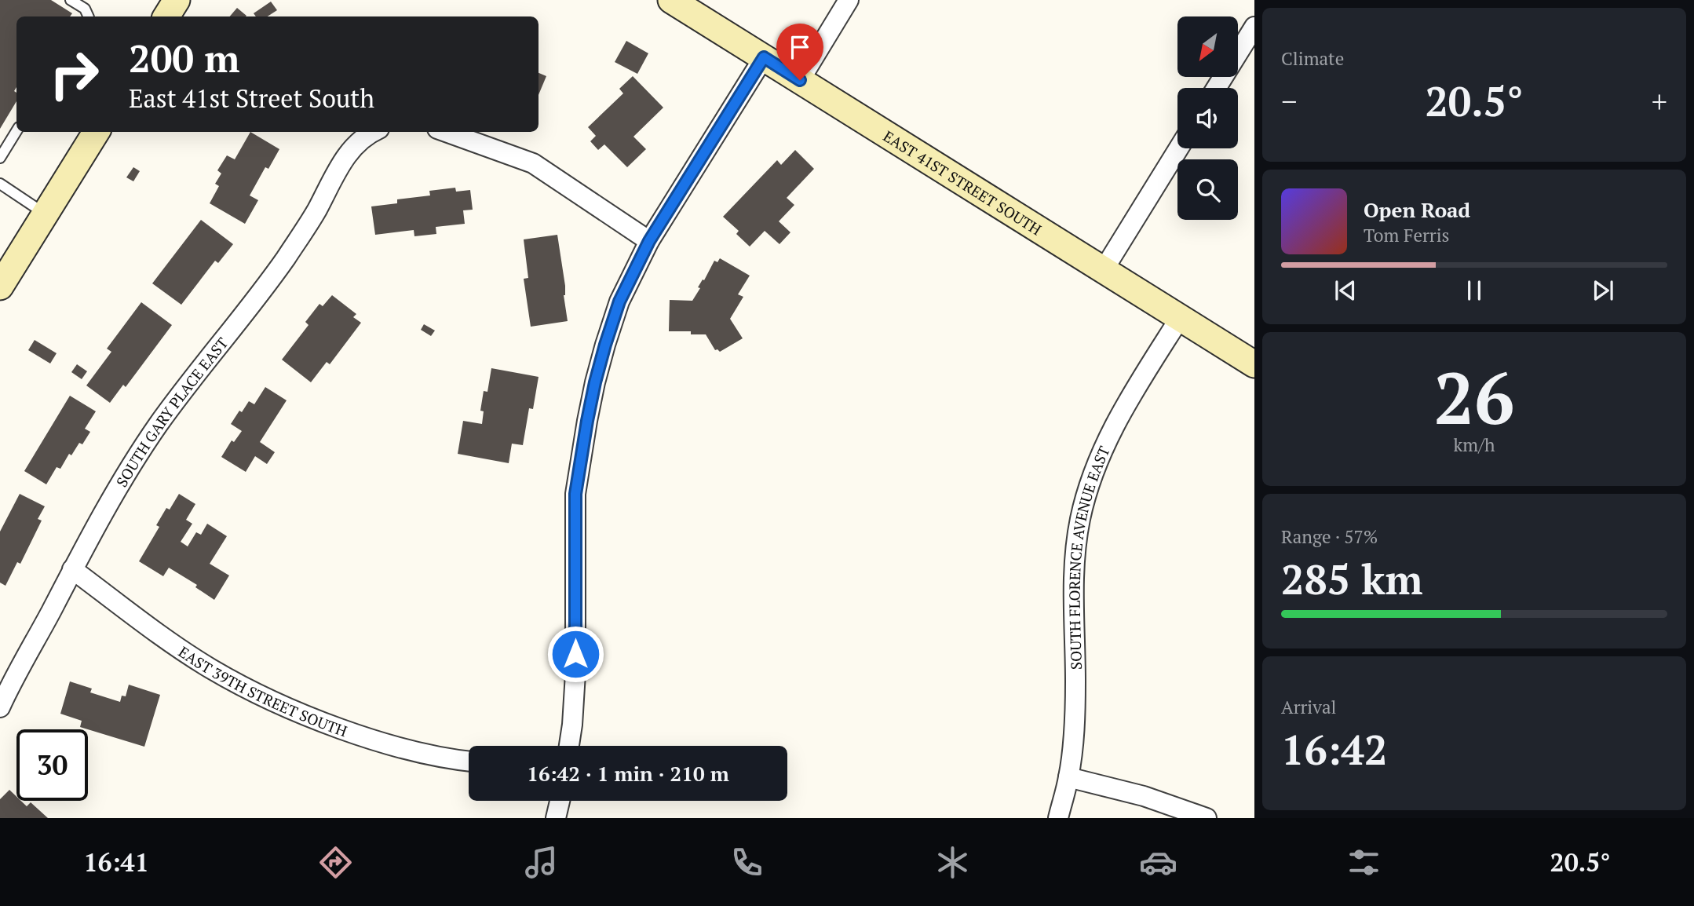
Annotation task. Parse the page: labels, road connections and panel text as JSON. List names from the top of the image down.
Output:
{
  "streets": {
    "main road": ["EAST 41ST STREET SOUTH"],
    "street": ["SOUTH GARY PLACE EAST", "SOUTH FLORENCE AVENUE EAST", "EAST 39TH STREET SOUTH"]
  },
  "crossings": [
    ["EAST 41ST STREET SOUTH", "SOUTH FLORENCE AVENUE EAST"],
    ["SOUTH GARY PLACE EAST", "EAST 39TH STREET SOUTH"]
  ],
  "north": "bottom left",
  "page": {
    "tile": [
      "Climate",
      ["26", "km/h"],
      ["Range · 57%", "285 km"],
      ["Arrival", "16:42"]
    ],
    "turn": ["200 m", "East 41st Street South"],
    "heat": ["−", "20.5°", "+"],
    "song": ["Open Road", "Tom Ferris"],
    "limit": "30",
    "trip": "16:42 · 1 min · 210 m",
    "tabs": ["16:41", "20.5°"]
  }
}
